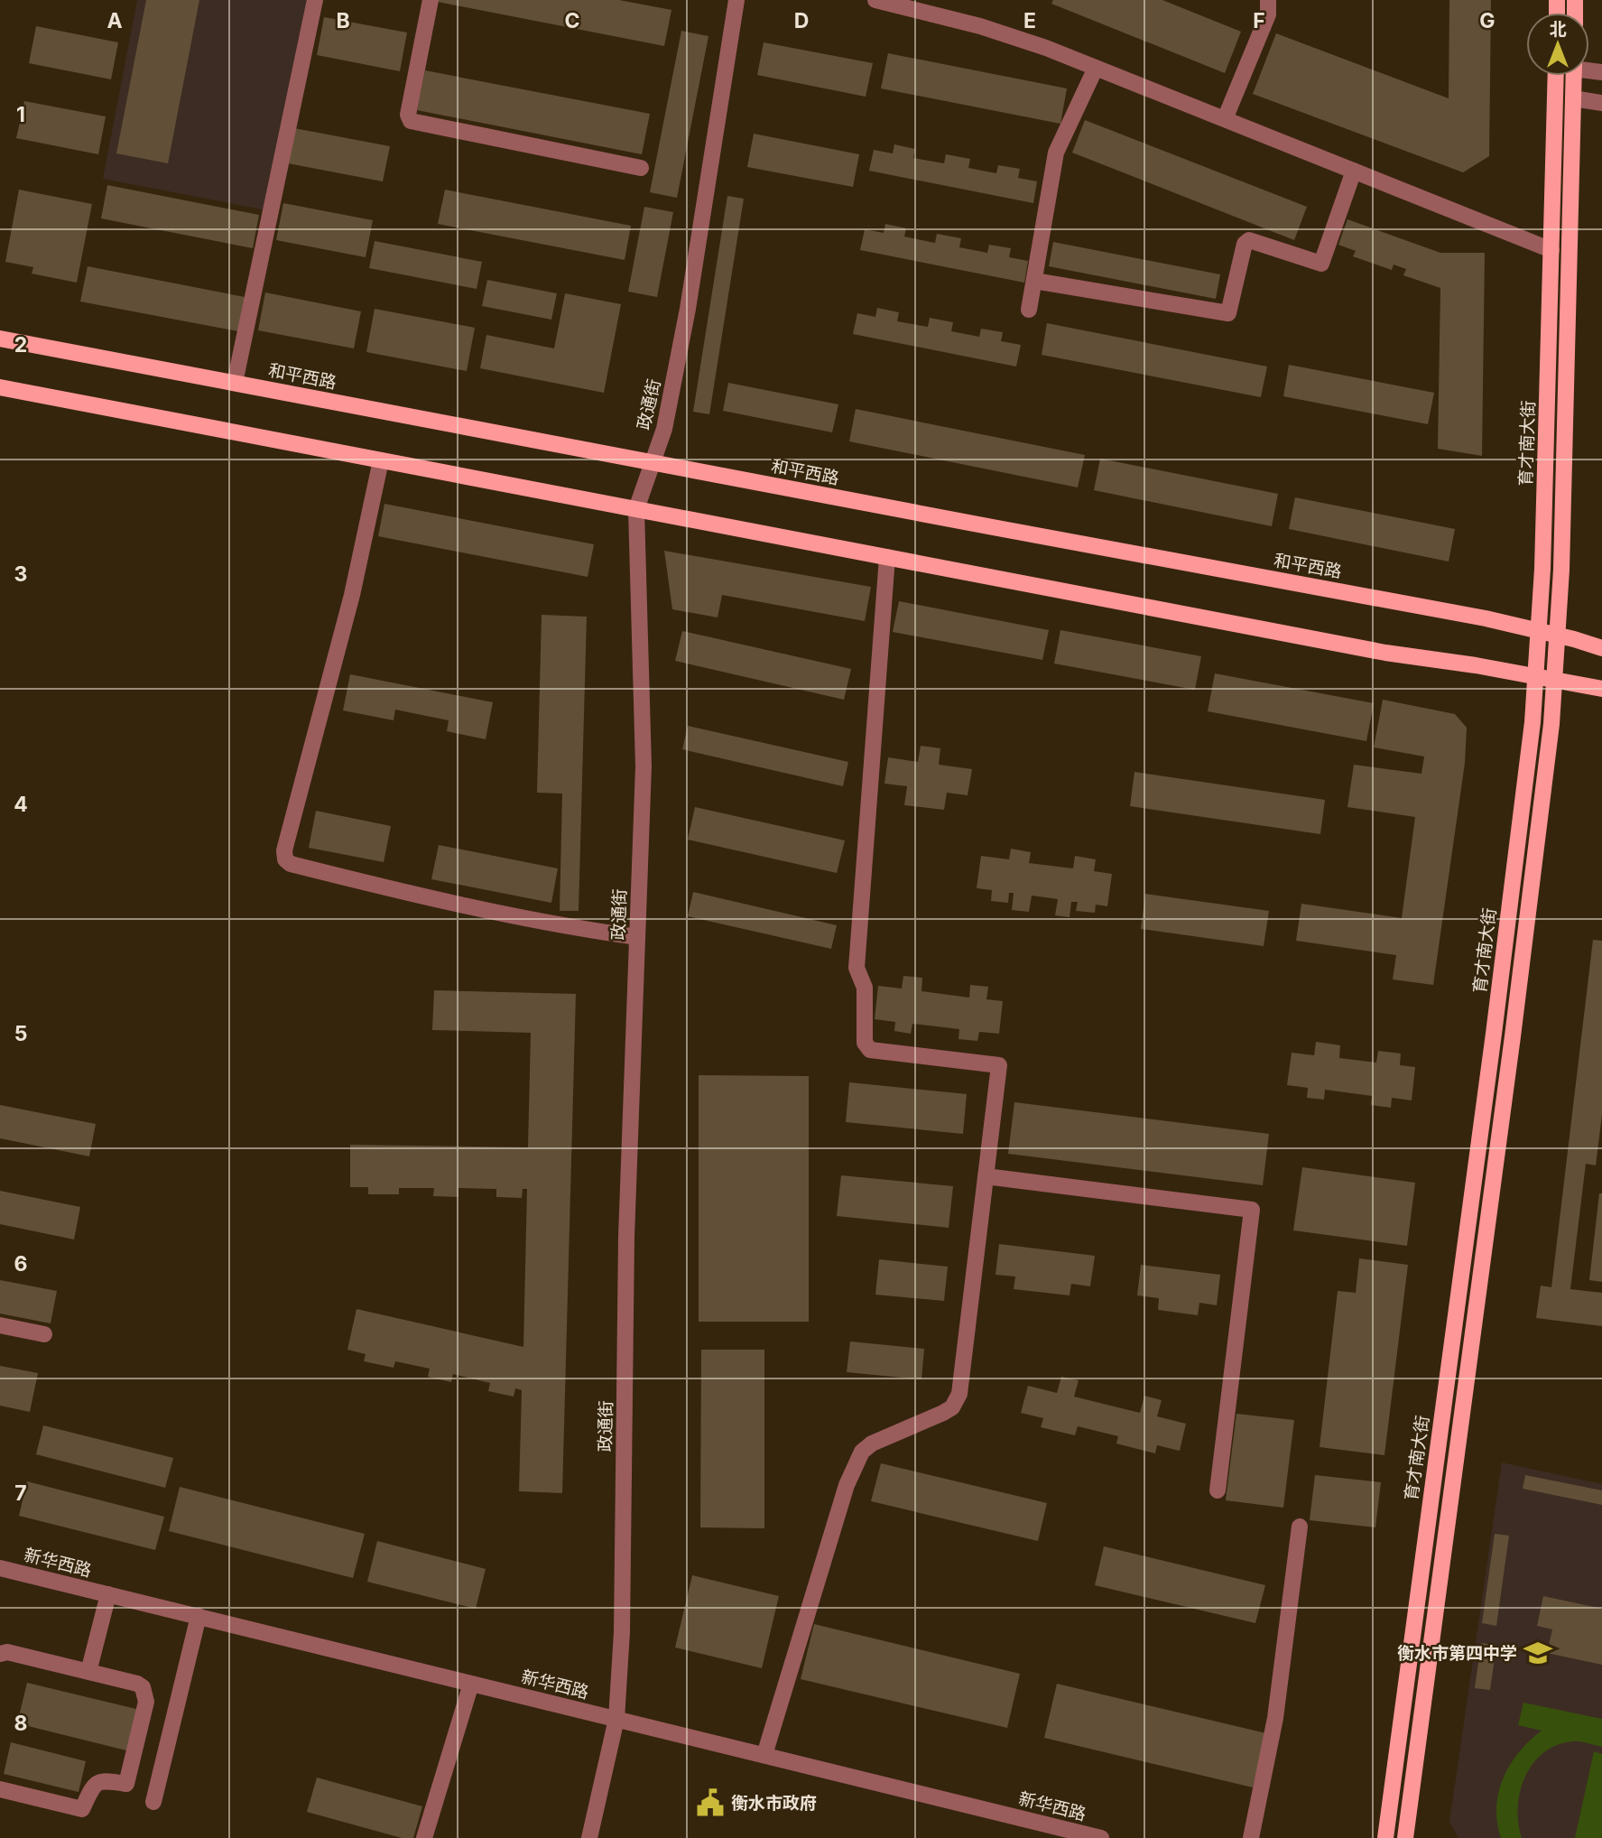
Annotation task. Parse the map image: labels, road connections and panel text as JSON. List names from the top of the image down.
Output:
{
  "streets": {
    "main road": ["和平西路", "育才南大街"],
    "street": ["政通街", "新华西路"]
  },
  "crossings": [
    ["和平西路", "政通街"],
    ["和平西路", "育才南大街"],
    ["政通街", "新华西路"]
  ],
  "places": {
    "school or university": ["衡水市第四中学"],
    "public building": ["衡水市政府"]
  },
  "north": "top",
  "grid": {
    "columns": [
      "A",
      "B",
      "C",
      "D",
      "E",
      "F",
      "G"
    ],
    "rows": [
      "1",
      "2",
      "3",
      "4",
      "5",
      "6",
      "7",
      "8"
    ]
  }
}
